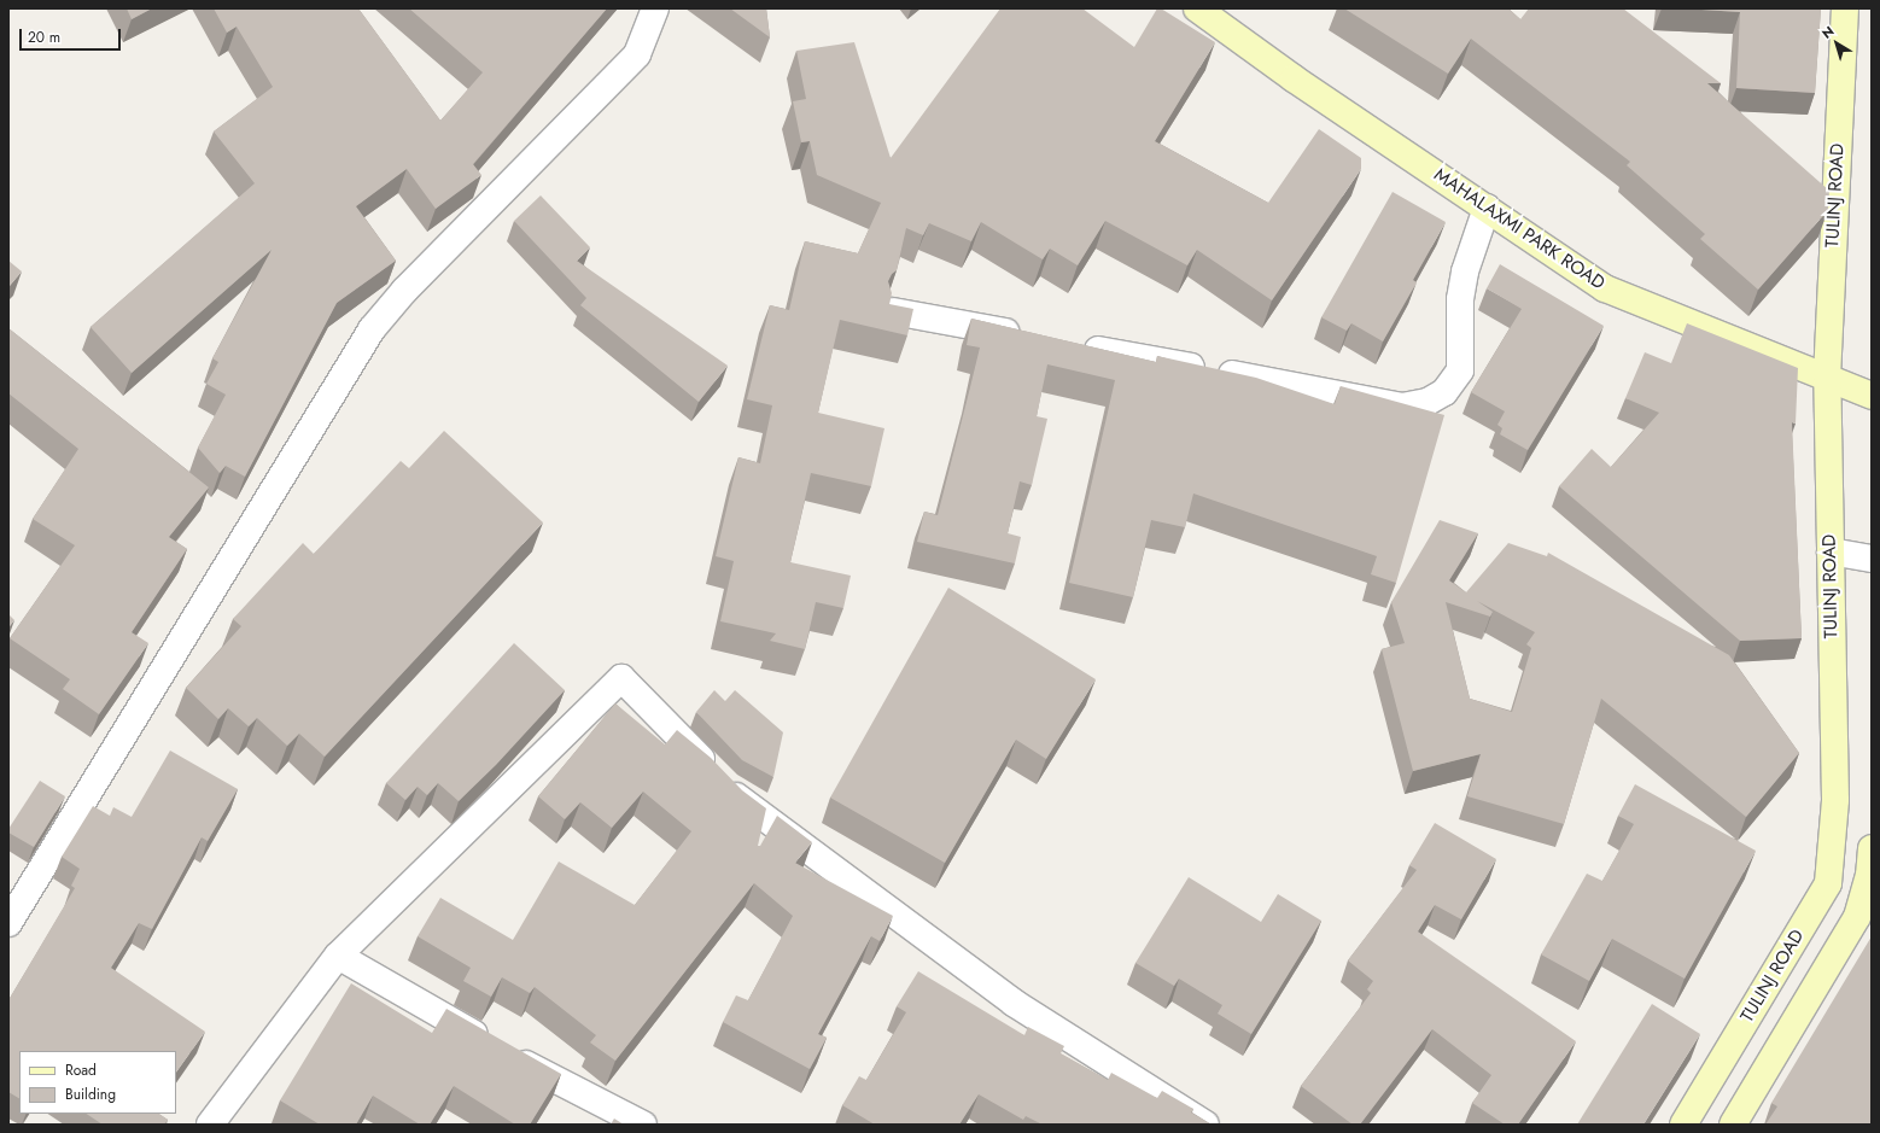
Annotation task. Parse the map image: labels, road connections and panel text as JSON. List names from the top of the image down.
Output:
{
  "streets": {
    "main road": ["TULINJ ROAD", "MAHALAXMI PARK ROAD"]
  },
  "crossings": [
    ["TULINJ ROAD", "MAHALAXMI PARK ROAD"]
  ],
  "legend": ["Road", "Building"],
  "scale_bar": "20 m",
  "north": "top left"
}
